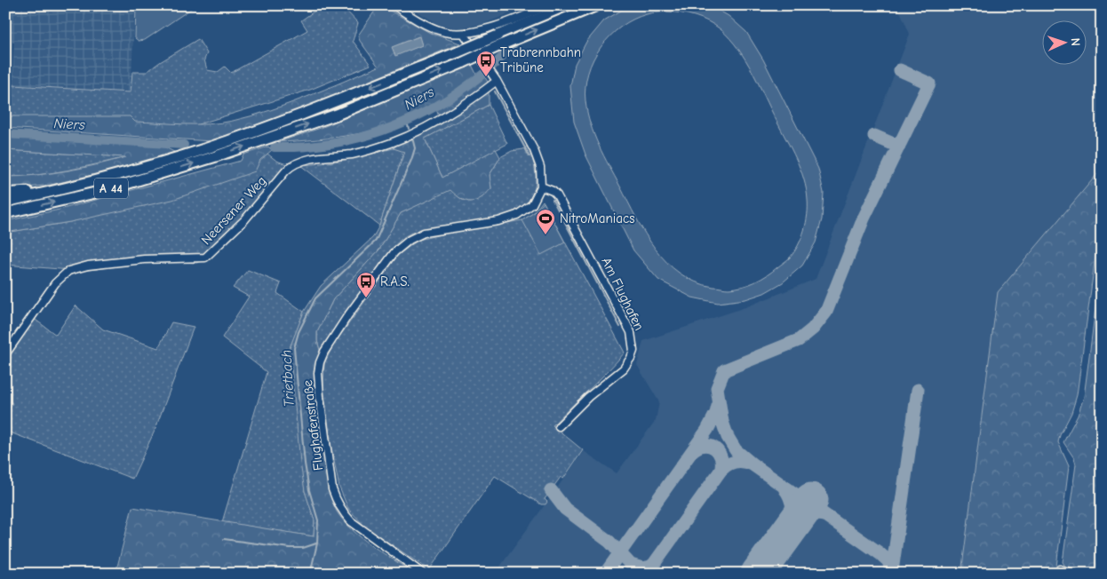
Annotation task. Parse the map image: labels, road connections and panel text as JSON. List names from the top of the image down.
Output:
{
  "streets": {
    "highway": ["A 44"],
    "street": ["Neersener Weg", "Am Flughafen", "Flughafenstraße"]
  },
  "crossings": [
    ["Am Flughafen", "Flughafenstraße"]
  ],
  "water": ["Niers", "Trietbach"],
  "places": {
    "bus stop": ["Trabrennbahn Tribüne", "R.A.S."],
    "sports": ["NitroManiacs"]
  },
  "north": "right"
}
